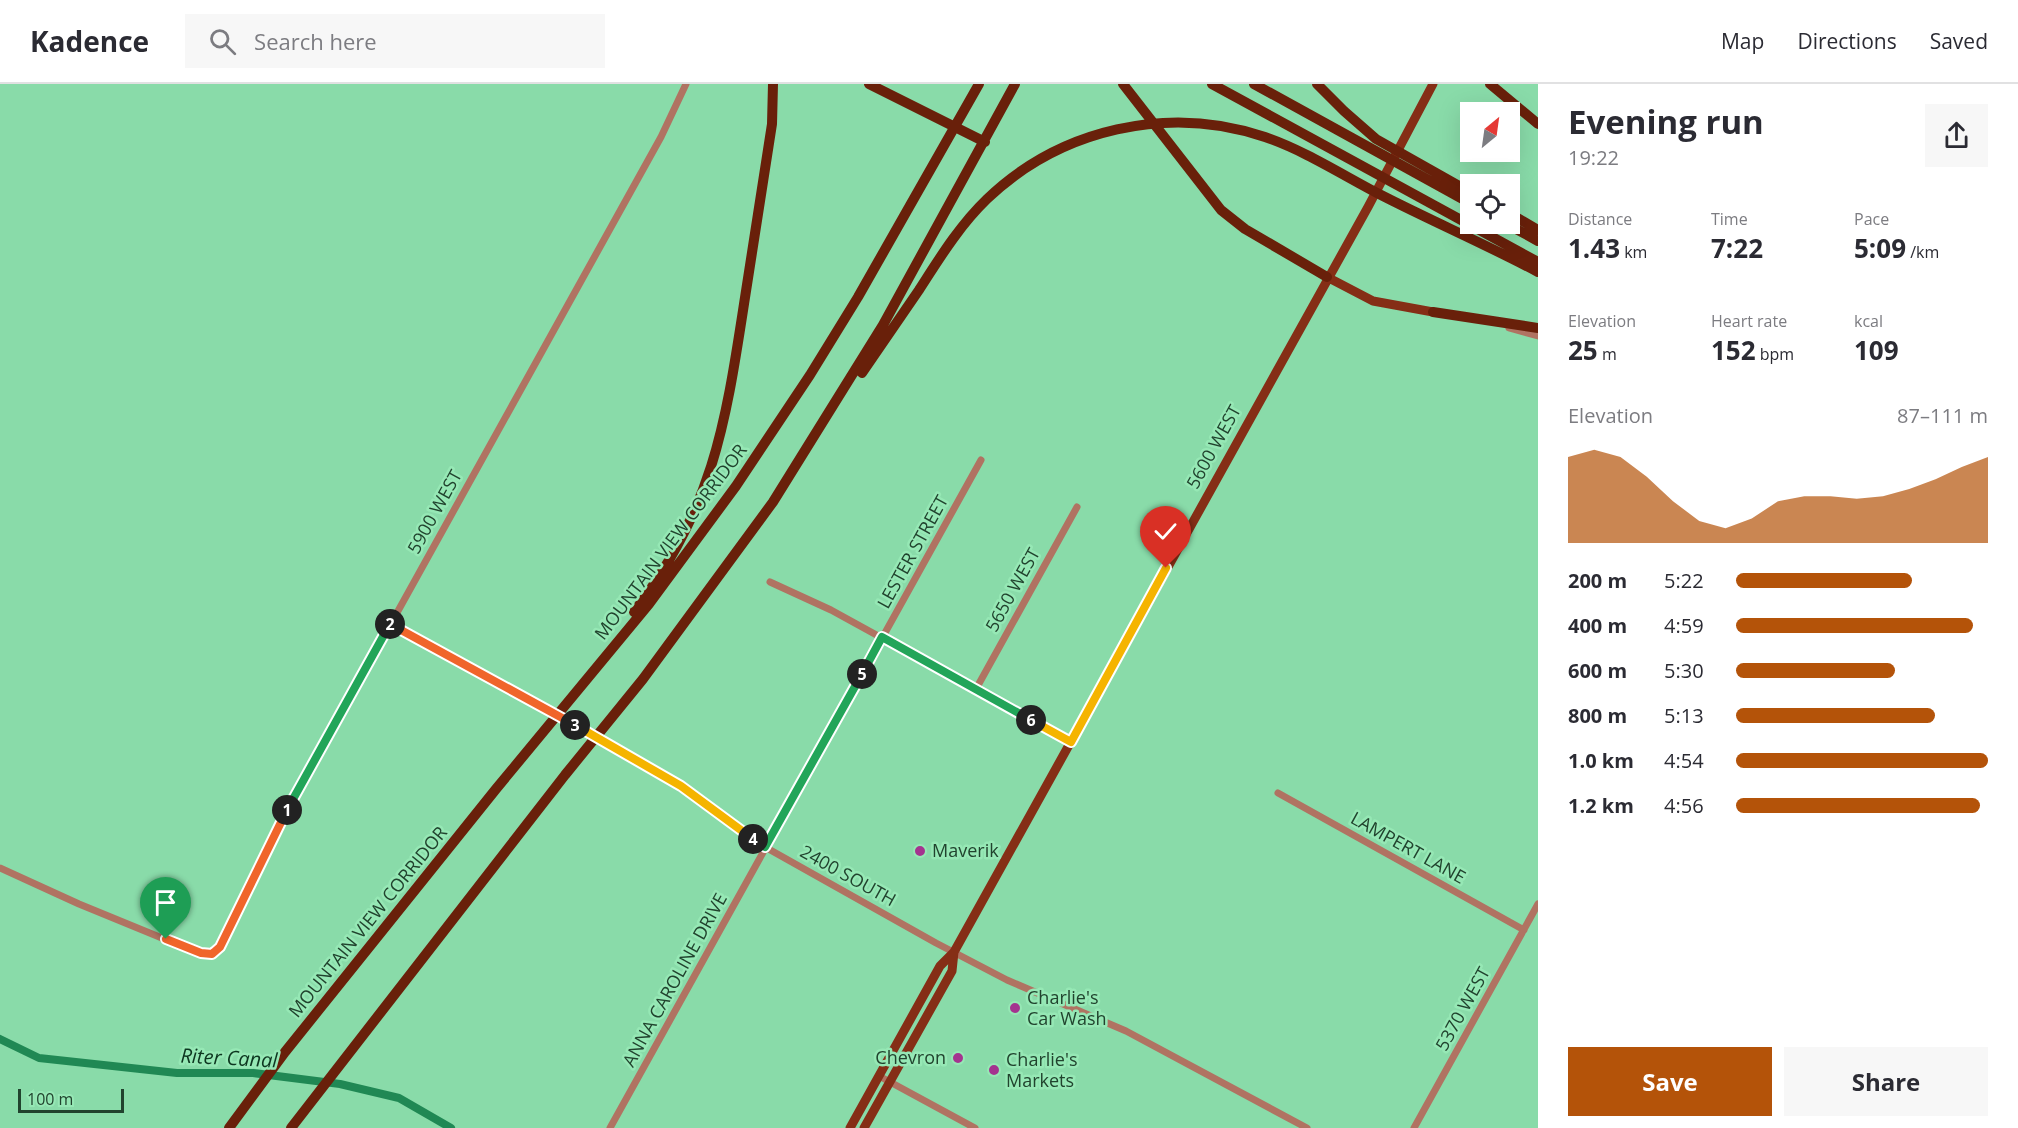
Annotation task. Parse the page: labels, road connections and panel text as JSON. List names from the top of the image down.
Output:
{
  "streets": {
    "highway": ["MOUNTAIN VIEW CORRIDOR"],
    "main road": ["5600 WEST"],
    "street": [
      "5900 WEST",
      "LESTER STREET",
      "5650 WEST",
      "LAMPERT LANE",
      "2400 SOUTH",
      "ANNA CAROLINE DRIVE",
      "5370 WEST"
    ]
  },
  "crossings": [
    ["5600 WEST", "2400 SOUTH"],
    ["5900 WEST", "2400 SOUTH"],
    ["LESTER STREET", "2400 SOUTH"],
    ["LESTER STREET", "ANNA CAROLINE DRIVE"],
    ["LAMPERT LANE", "5370 WEST"],
    ["2400 SOUTH", "ANNA CAROLINE DRIVE"]
  ],
  "water": ["Riter Canal"],
  "places": [
    "Maverik",
    "Charlie's Car Wash",
    "Chevron",
    "Charlie's Markets"
  ],
  "scale_bar": "100 m",
  "north": "top right",
  "page": {
    "header": "Kadence",
    "search": "Search here",
    "nav": ["Map", "Directions", "Saved"],
    "heading": ["Evening run", "19:22"],
    "stats": [
      ["Distance", "1.43 km"],
      ["Time", "7:22"],
      ["Pace", "5:09 /km"],
      ["Elevation", "25 m"],
      ["Heart rate", "152 bpm"],
      ["kcal", "109"]
    ],
    "chart": ["Elevation", "87–111 m"],
    "list": [
      {
        "name": "200 m",
        "note": "5:22"
      },
      {
        "name": "400 m",
        "note": "4:59"
      },
      {
        "name": "600 m",
        "note": "5:30"
      },
      {
        "name": "800 m",
        "note": "5:13"
      },
      {
        "name": "1.0 km",
        "note": "4:54"
      },
      {
        "name": "1.2 km",
        "note": "4:56"
      }
    ],
    "pins": [
      "2",
      "5",
      "6",
      "3",
      "1",
      "4"
    ],
    "buttons": ["Save", "Share"],
    "scale": "100 m"
  }
}
